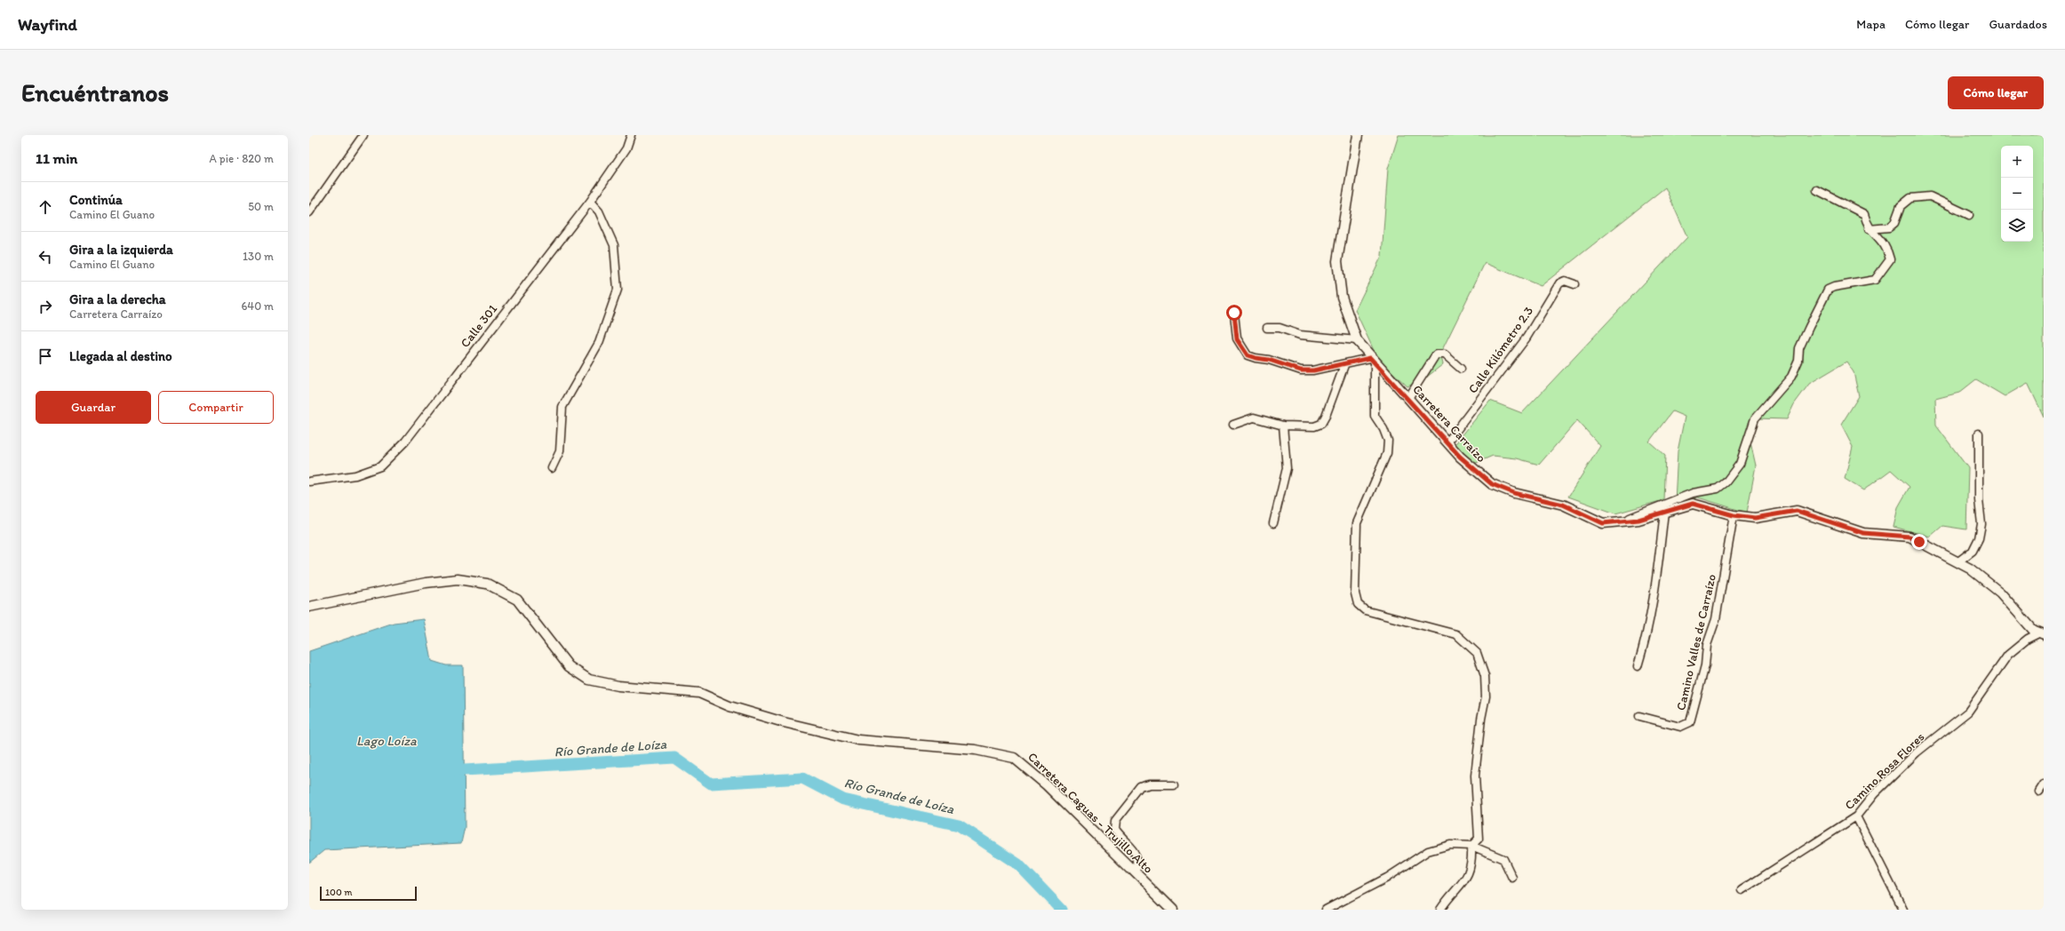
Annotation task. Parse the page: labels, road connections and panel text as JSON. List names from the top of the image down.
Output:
{
  "streets": {
    "street": [
      "Calle 301",
      "Calle Kilómetro 2.3",
      "Carretera Carraízo",
      "Camino Valles de Carraízo",
      "Camino Rosa Flores",
      "Carretera Caguas - Trujillo Alto"
    ]
  },
  "crossings": [
    ["Calle Kilómetro 2.3", "Carretera Carraízo"],
    ["Carretera Carraízo", "Camino Valles de Carraízo"],
    ["Carretera Carraízo", "Camino Rosa Flores"]
  ],
  "water": ["Lago Loíza", "Río Grande de Loíza"],
  "scale_bar": "100 m",
  "page": {
    "header": "Wayfind",
    "nav": ["Mapa", "Cómo llegar", "Guardados"],
    "buttons": [
      "Cómo llegar",
      ["Guardar", "Compartir"]
    ],
    "title": "Encuéntranos",
    "heading": ["11 min", "A pie · 820 m"],
    "map_buttons": ["+", "−"],
    "list": [
      ["Continúa", "Camino El Guano", "50 m"],
      ["Gira a la izquierda", "Camino El Guano", "130 m"],
      ["Gira a la derecha", "Carretera Carraízo", "640 m"],
      "Llegada al destino"
    ],
    "scale": "100 m"
  }
}
